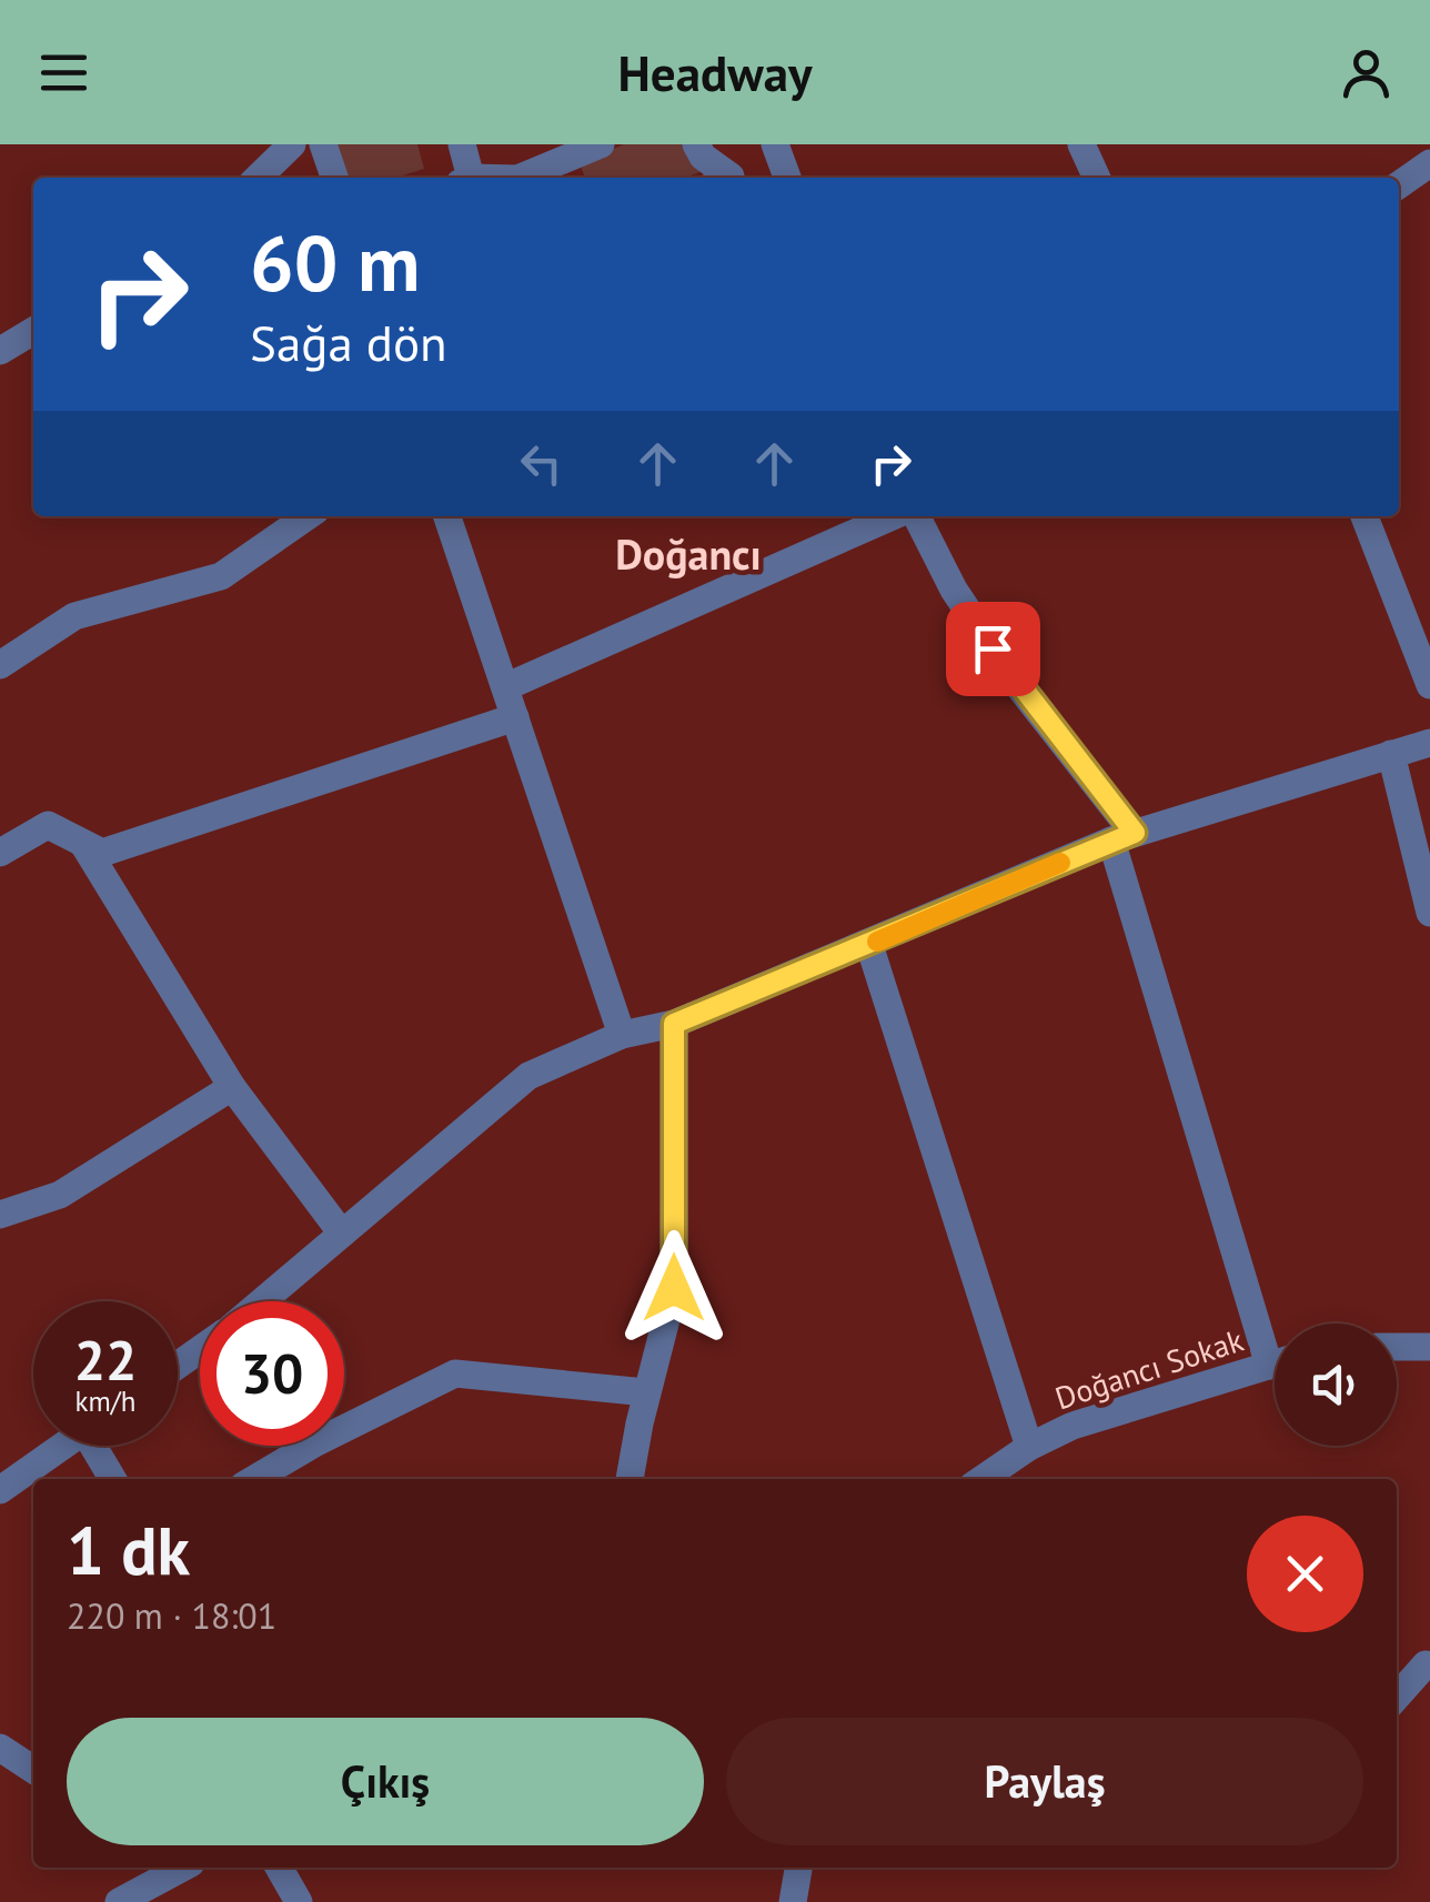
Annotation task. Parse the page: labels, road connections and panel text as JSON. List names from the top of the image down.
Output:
{
  "streets": {
    "street": ["Doğancı Sokak"]
  },
  "districts": ["Doğancı"],
  "page": {
    "header": "Headway",
    "turn": ["60 m", "Sağa dön"],
    "speed": "22 km/h",
    "limit": "30",
    "heading": ["1 dk", "220 m · 18:01"],
    "buttons": ["Çıkış", "Paylaş"]
  }
}
